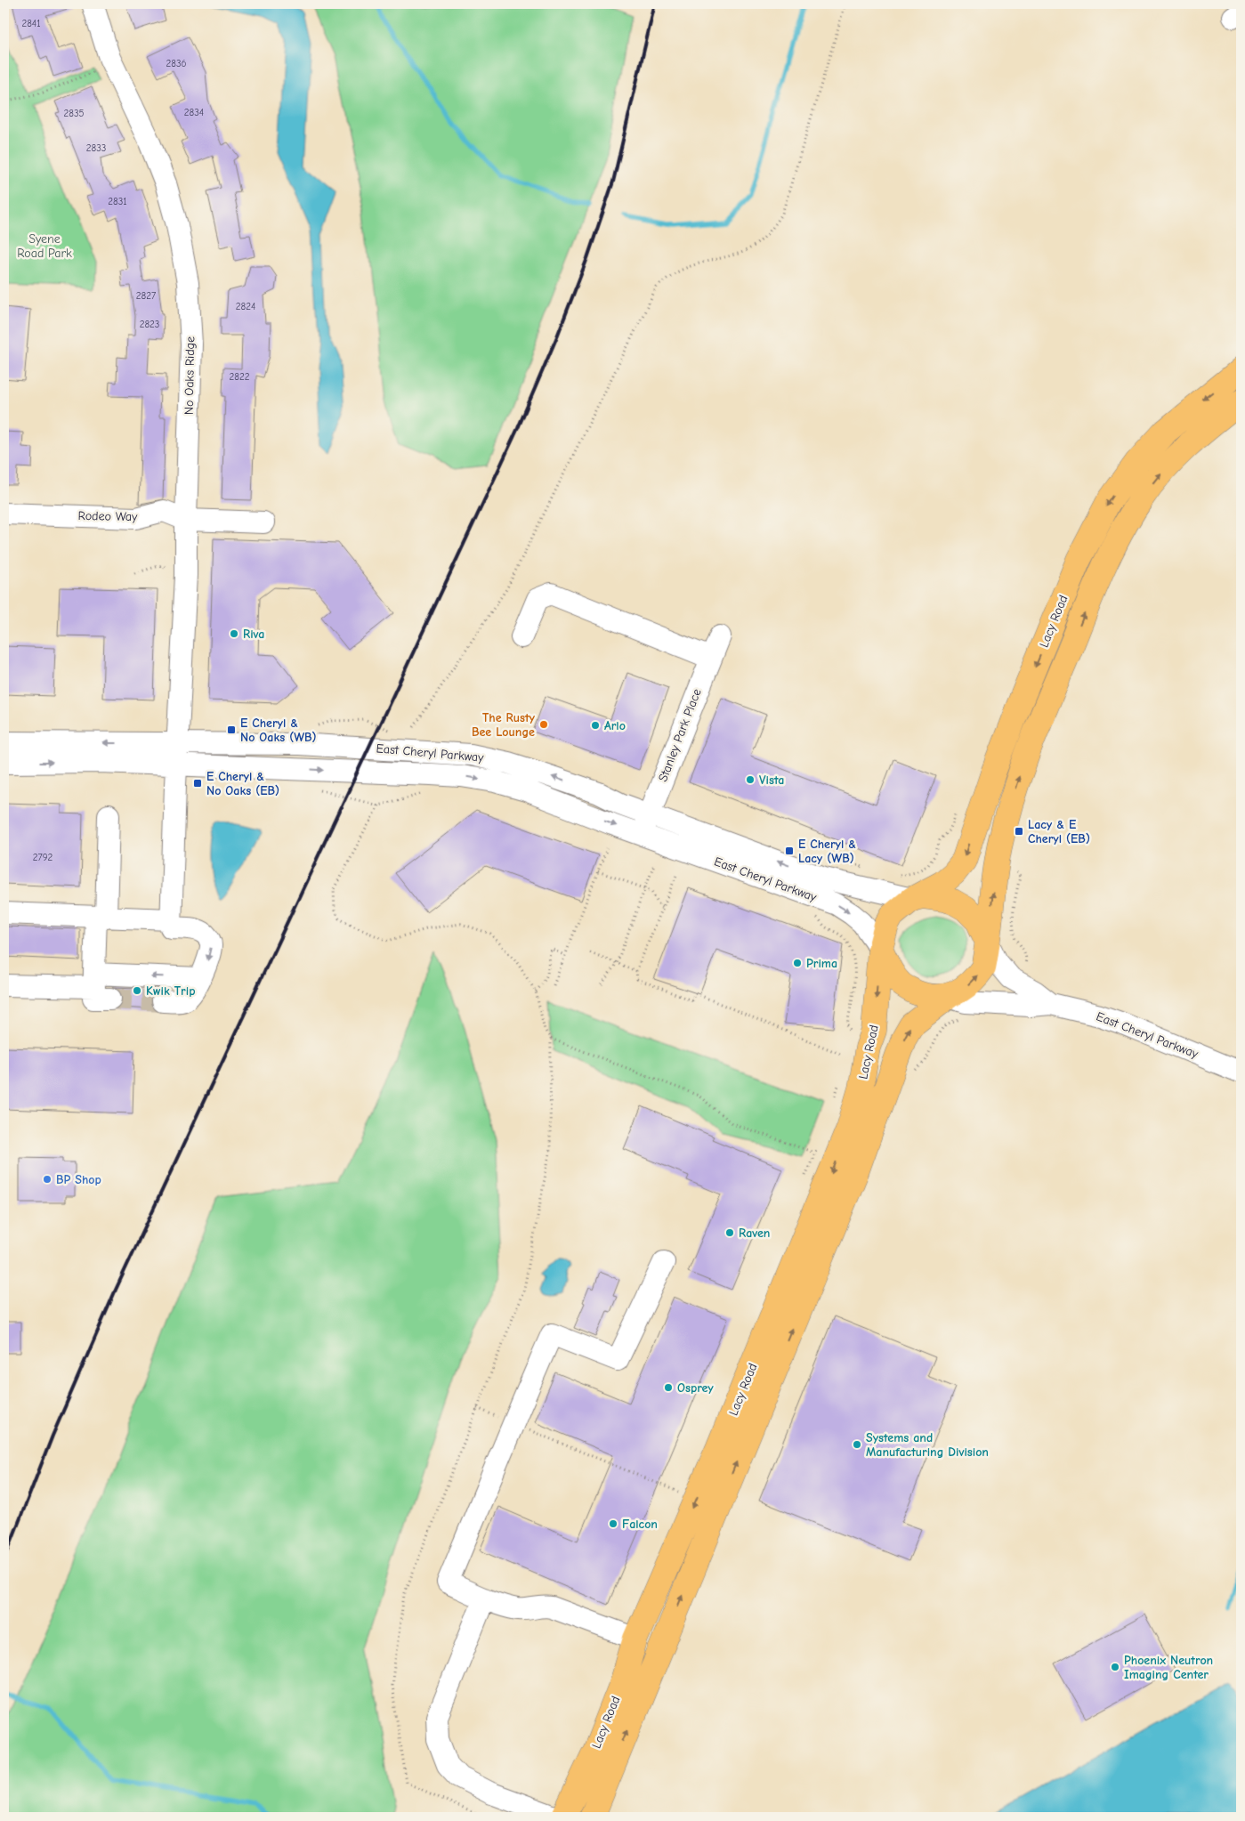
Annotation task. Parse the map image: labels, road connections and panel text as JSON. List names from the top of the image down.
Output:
{
  "streets": {
    "main road": ["Lacy Road"],
    "street": [
      "No Oaks Ridge",
      "Rodeo Way",
      "Stanley Park Place",
      "East Cheryl Parkway"
    ]
  },
  "crossings": [
    ["No Oaks Ridge", "Rodeo Way"],
    ["No Oaks Ridge", "East Cheryl Parkway"],
    ["Lacy Road", "East Cheryl Parkway"],
    ["Stanley Park Place", "East Cheryl Parkway"]
  ],
  "parks": ["Syene Road Park"],
  "places": {
    "other": [
      "Riva",
      "The Rusty Bee Lounge",
      "Arlo",
      "Vista",
      "Prima",
      "Kwik Trip",
      "BP Shop",
      "Raven",
      "Osprey",
      "Systems and Manufacturing Division",
      "Falcon",
      "Phoenix Neutron Imaging Center"
    ],
    "transit": [
      "E Cheryl & No Oaks (WB)",
      "E Cheryl & No Oaks (EB)",
      "Lacy & E Cheryl (EB)",
      "E Cheryl & Lacy (WB)"
    ]
  },
  "house_numbers": [
    "2841",
    "2836",
    "2834",
    "2835",
    "2833",
    "2831",
    "2827",
    "2824",
    "2823",
    "2822",
    "2792"
  ]
}
